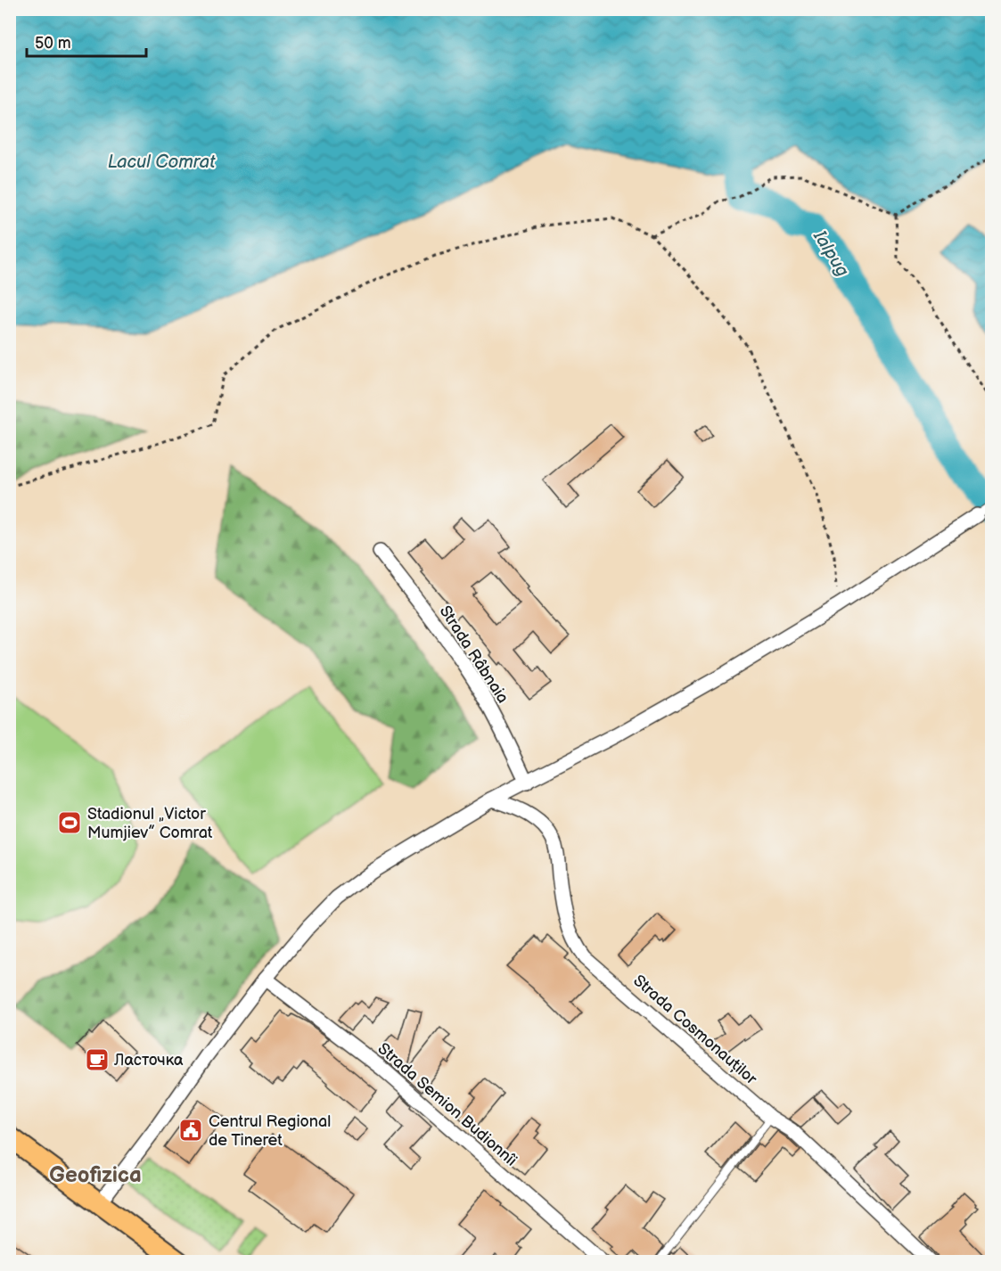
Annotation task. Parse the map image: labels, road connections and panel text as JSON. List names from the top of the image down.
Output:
{
  "streets": {
    "street": ["Strada Râbnaia", "Strada Cosmonauților", "Strada Semion Budionnîi"]
  },
  "districts": ["Geofizica"],
  "water": ["Lacul Comrat", "Ialpug"],
  "places": {
    "sports": ["Stadionul „Victor Mumjiev” Comrat"],
    "cafe": ["Ласточка"],
    "public building": ["Centrul Regional de Tineret"]
  },
  "scale_bar": "50 m"
}
